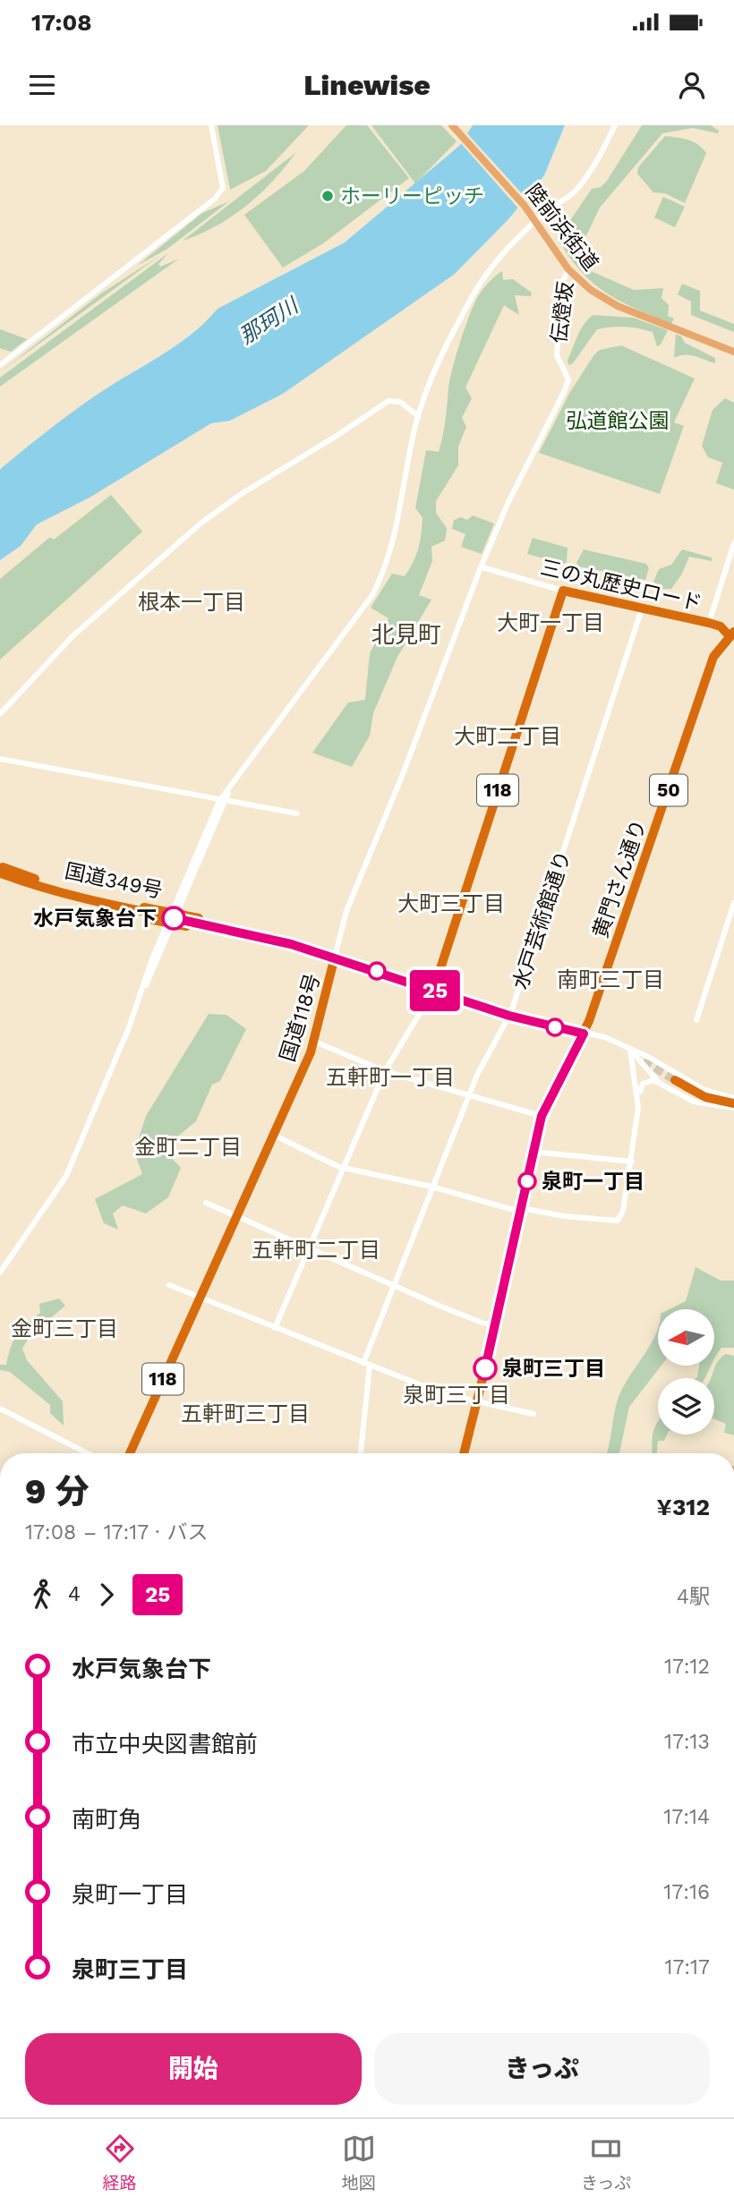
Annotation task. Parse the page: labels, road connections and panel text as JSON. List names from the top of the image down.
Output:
{
  "streets": {
    "highway": [
      "三の丸歴史ロード",
      "118",
      "50",
      "黄門さん通り",
      "国道349号",
      "国道118号"
    ],
    "main road": ["陸前浜街道"],
    "street": ["伝燈坂", "水戸芸術館通り"]
  },
  "crossings": [
    ["陸前浜街道", "伝燈坂"],
    ["伝燈坂", "三の丸歴史ロード"],
    ["三の丸歴史ロード", "118"],
    ["三の丸歴史ロード", "水戸芸術館通り"],
    ["118", "国道118号"],
    ["国道349号", "国道118号"]
  ],
  "districts": [
    "根本一丁目",
    "大町一丁目",
    "北見町",
    "大町二丁目",
    "大町三丁目",
    "南町三丁目",
    "五軒町一丁目",
    "金町二丁目",
    "五軒町二丁目",
    "金町三丁目",
    "泉町三丁目",
    "五軒町三丁目"
  ],
  "water": ["那珂川"],
  "parks": ["弘道館公園"],
  "places": [
    "ホーリーピッチ",
    "水戸気象台下",
    "泉町一丁目",
    "泉町三丁目"
  ],
  "lines": ["bus line 25"],
  "north": "left",
  "page": {
    "status": "17:08",
    "header": "Linewise",
    "on_map": "25",
    "heading": ["9 分", "17:08 – 17:17 · バス", "¥312"],
    "legs": ["4", "25", "4駅"],
    "list": [
      {
        "name": "水戸気象台下",
        "value": "17:12"
      },
      {
        "name": "市立中央図書館前",
        "value": "17:13"
      },
      {
        "name": "南町角",
        "value": "17:14"
      },
      {
        "name": "泉町一丁目",
        "value": "17:16"
      },
      {
        "name": "泉町三丁目",
        "value": "17:17"
      }
    ],
    "buttons": ["開始", "きっぷ"],
    "tabs": ["経路", "地図", "きっぷ"]
  }
}
